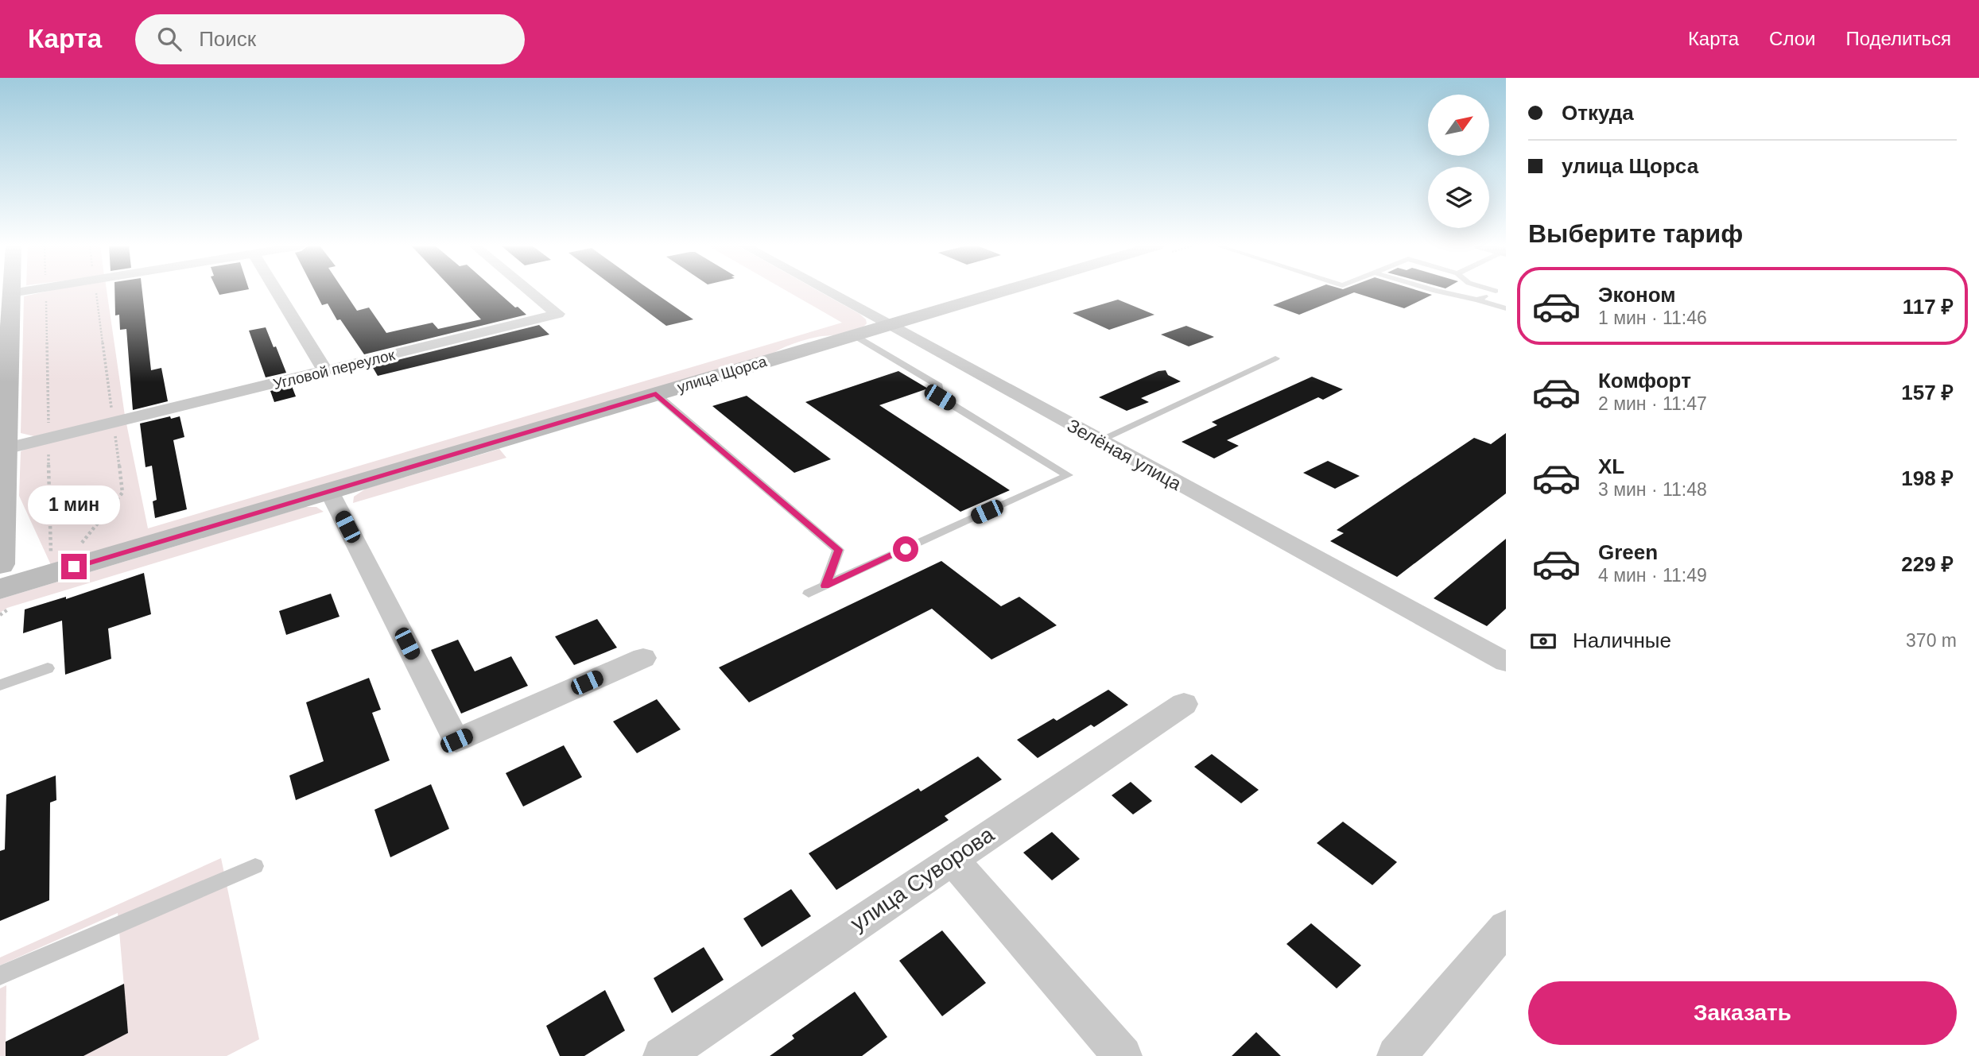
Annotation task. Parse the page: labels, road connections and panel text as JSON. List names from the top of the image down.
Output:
{
  "streets": {
    "street": [
      "Угловой переулок",
      "улица Щорса",
      "Зелёная улица",
      "улица Суворова"
    ]
  },
  "crossings": [
    ["улица Щорса", "Зелёная улица"]
  ],
  "north": "top right",
  "page": {
    "header": "Карта",
    "search": "Поиск",
    "nav": ["Карта", "Слои", "Поделиться"],
    "banner": ["Откуда", "улица Щорса"],
    "heading": "Выберите тариф",
    "list": [
      {
        "name": "Эконом",
        "note": "1 мин · 11:46",
        "value": "117 ₽"
      },
      {
        "name": "Комфорт",
        "note": "2 мин · 11:47",
        "value": "157 ₽"
      },
      {
        "name": "XL",
        "note": "3 мин · 11:48",
        "value": "198 ₽"
      },
      {
        "name": "Green",
        "note": "4 мин · 11:49",
        "value": "229 ₽"
      }
    ],
    "bubble": "1 мин",
    "pay": ["Наличные", "370 m"],
    "buttons": "Заказать"
  }
}
